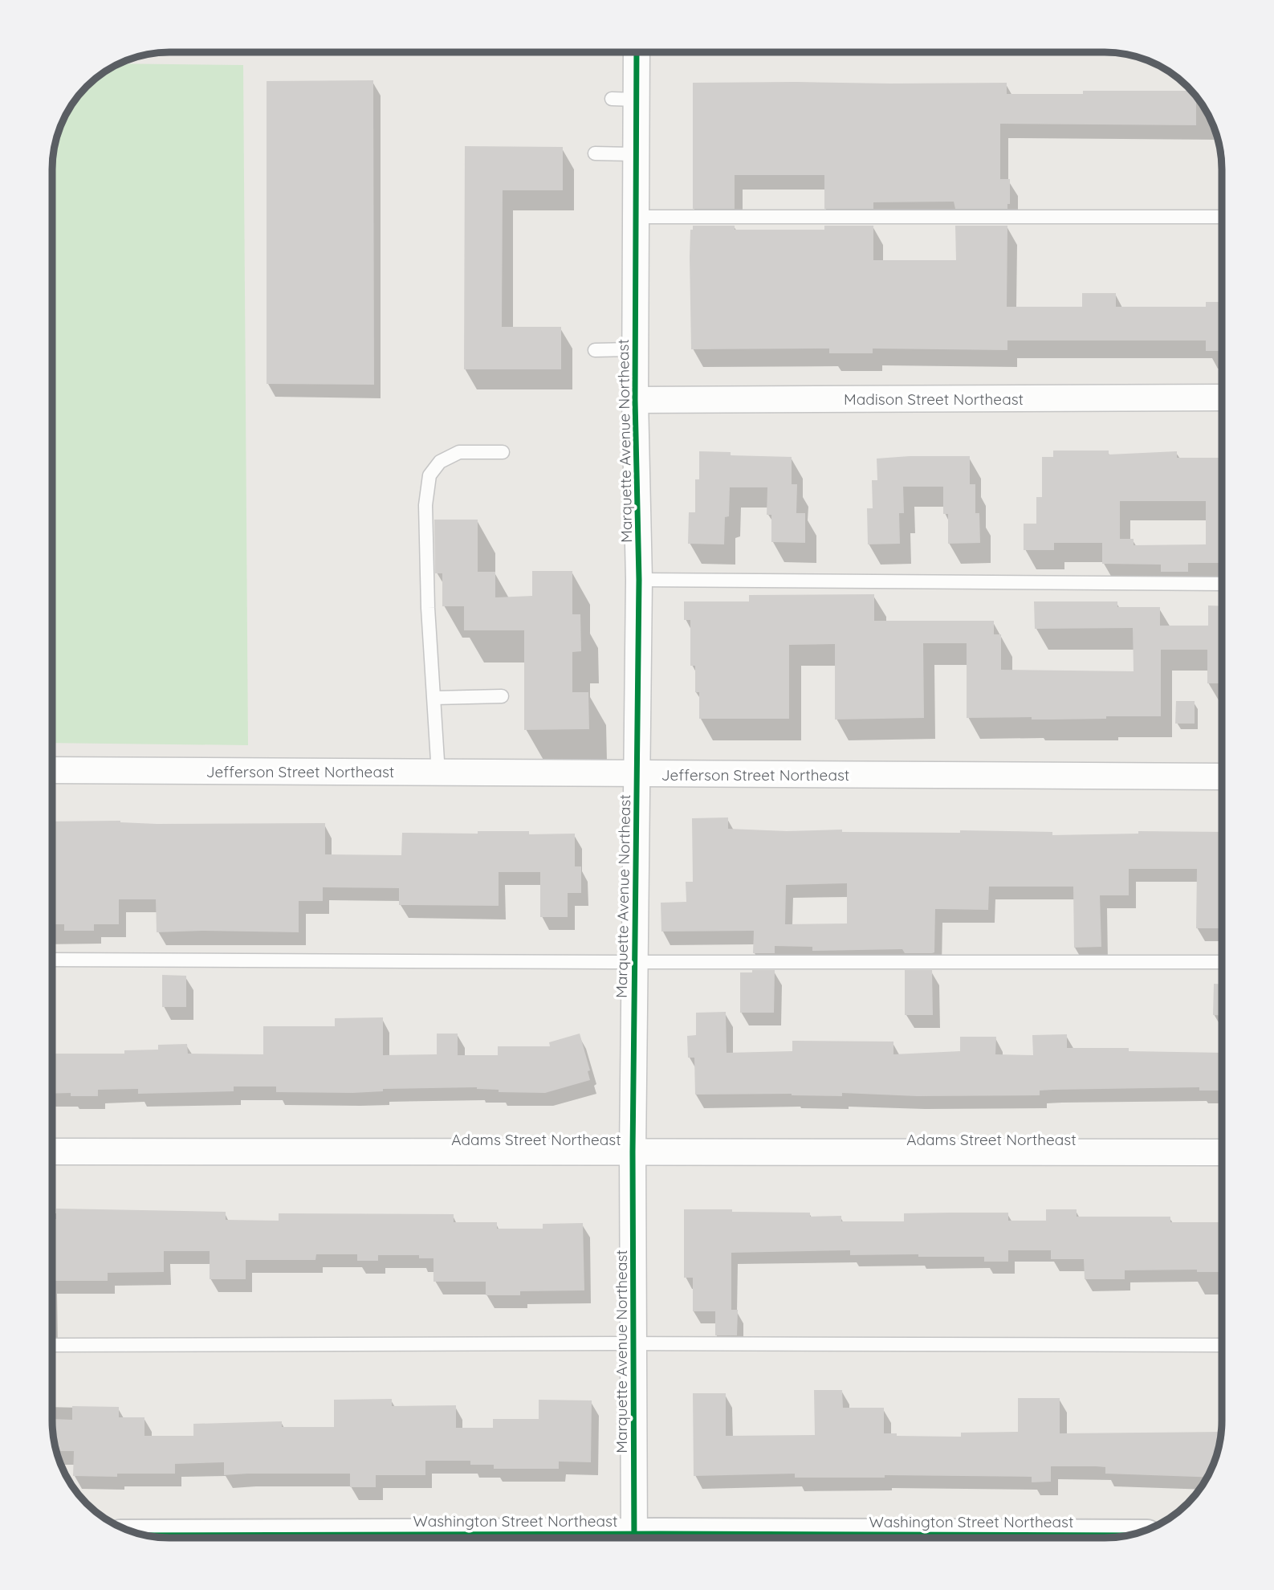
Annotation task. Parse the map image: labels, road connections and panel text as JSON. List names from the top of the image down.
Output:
{
  "streets": {
    "street": [
      "Madison Street Northeast",
      "Marquette Avenue Northeast",
      "Jefferson Street Northeast",
      "Adams Street Northeast",
      "Washington Street Northeast"
    ]
  },
  "crossings": [
    ["Madison Street Northeast", "Marquette Avenue Northeast"],
    ["Marquette Avenue Northeast", "Jefferson Street Northeast"],
    ["Marquette Avenue Northeast", "Adams Street Northeast"]
  ]
}
